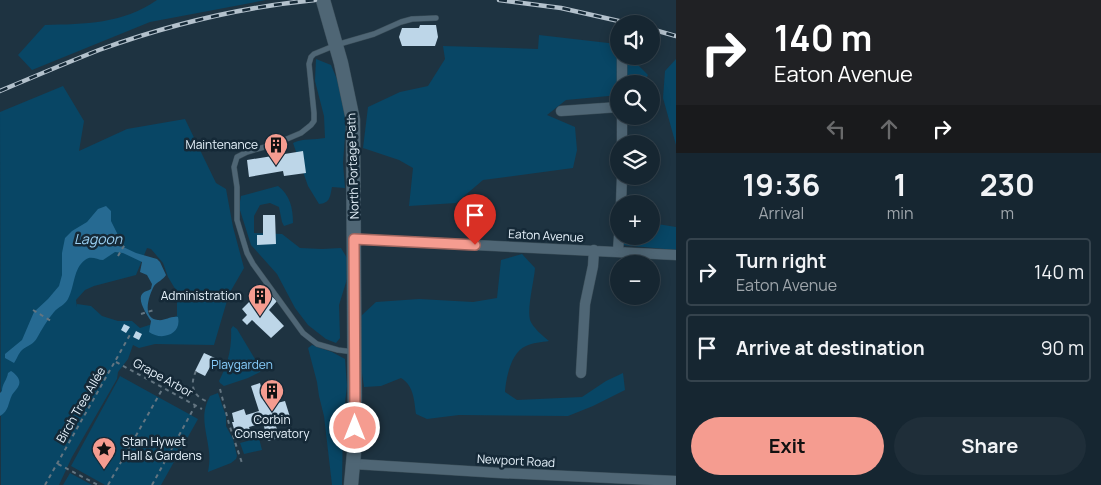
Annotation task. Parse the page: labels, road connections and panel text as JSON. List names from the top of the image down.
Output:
{
  "streets": {
    "main road": ["North Portage Path"],
    "street": ["Eaton Avenue", "Newport Road"],
    "path": ["Grape Arbor", "Birch Tree Allée"]
  },
  "crossings": [
    ["North Portage Path", "Eaton Avenue"],
    ["North Portage Path", "Newport Road"],
    ["Grape Arbor", "Birch Tree Allée"]
  ],
  "water": ["Lagoon"],
  "parks": ["Playgarden"],
  "places": {
    "building": ["Maintenance", "Administration", "Corbin Conservatory"],
    "place": ["Stan Hywet Hall & Gardens"]
  },
  "page": {
    "turn": ["140 m", "Eaton Avenue"],
    "map_buttons": ["+", "−"],
    "eta": [
      "19:36",
      "Arrival",
      "1",
      "min",
      "230",
      "m"
    ],
    "list": [
      {
        "name": "Turn right",
        "note": "Eaton Avenue",
        "value": "140 m"
      },
      {
        "name": "Arrive at destination",
        "value": "90 m"
      }
    ],
    "buttons": ["Exit", "Share"]
  }
}
